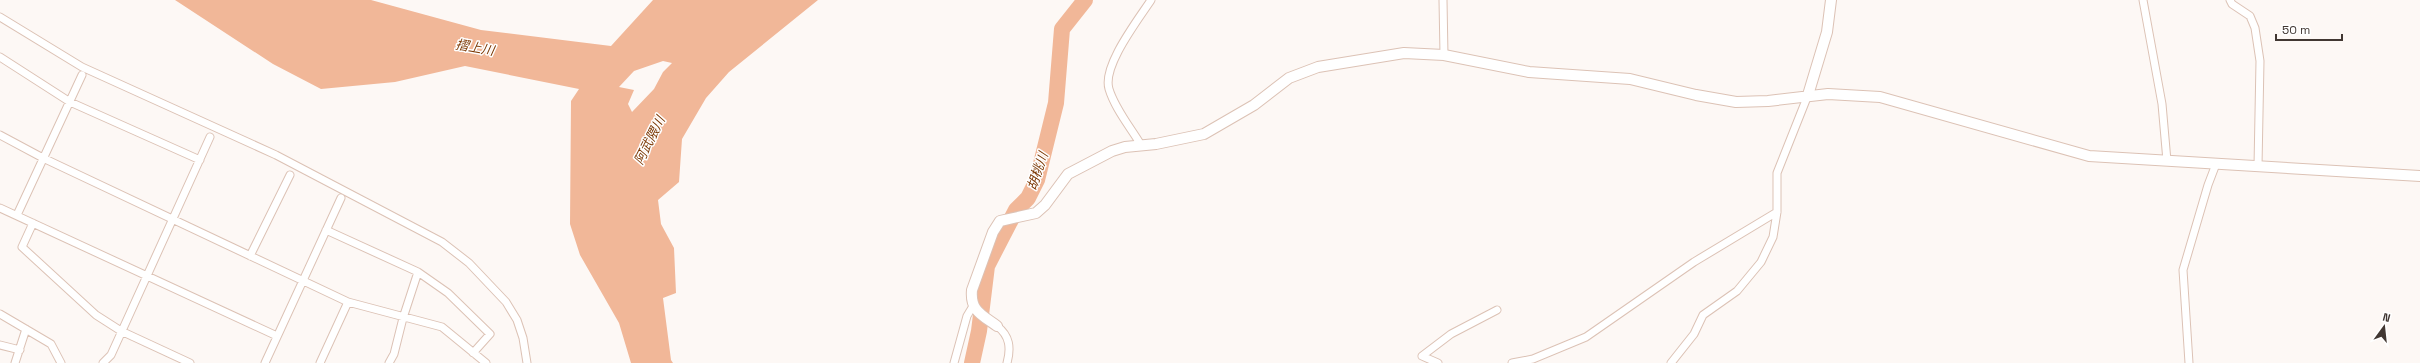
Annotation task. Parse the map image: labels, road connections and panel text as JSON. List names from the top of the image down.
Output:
{
  "water": ["摺上川", "阿武隈川", "胡桃川"],
  "scale_bar": "50 m",
  "north": "top"
}
